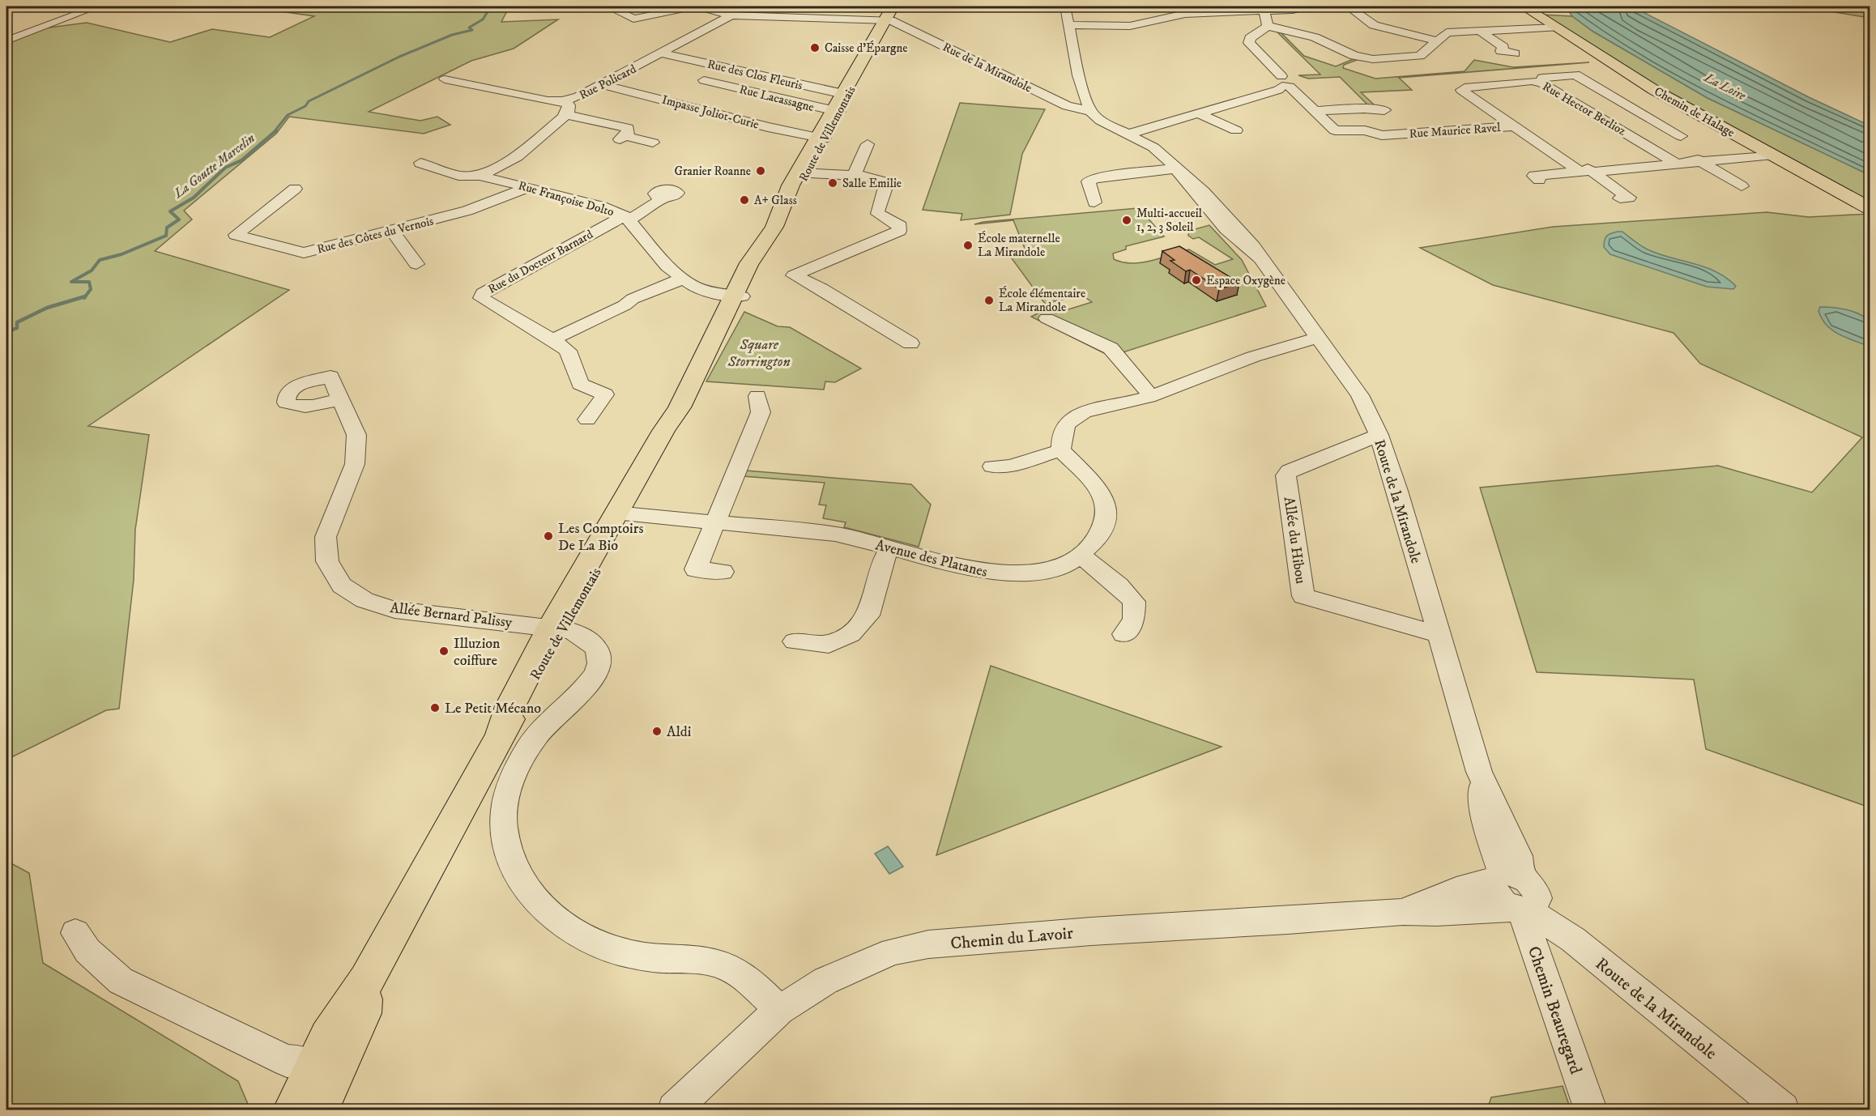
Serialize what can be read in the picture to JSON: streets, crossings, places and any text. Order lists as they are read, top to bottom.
{
  "streets": {
    "main road": ["Chemin de Halage", "Route de Villemontais"],
    "street": [
      "Rue de la Mirandole",
      "Rue des Clos Fleuris",
      "Rue Policard",
      "Rue Lacassagne",
      "Rue Hector Berlioz",
      "Impasse Joliot-Curie",
      "Rue Maurice Ravel",
      "Rue Françoise Dolto",
      "Rue des Côtes du Vernois",
      "Rue du Docteur Barnard",
      "Route de la Mirandole",
      "Allée du Hibou",
      "Avenue des Platanes",
      "Allée Bernard Palissy",
      "Chemin du Lavoir",
      "Chemin Beauregard"
    ]
  },
  "crossings": [
    ["Rue de la Mirandole", "Rue Policard"],
    ["Rue de la Mirandole", "Route de Villemontais"],
    ["Rue de la Mirandole", "Route de la Mirandole"],
    ["Rue des Clos Fleuris", "Rue Policard"],
    ["Rue des Clos Fleuris", "Rue Lacassagne"],
    ["Rue des Clos Fleuris", "Route de Villemontais"],
    ["Rue Policard", "Impasse Joliot-Curie"],
    ["Rue Lacassagne", "Route de Villemontais"],
    ["Rue Hector Berlioz", "Rue Maurice Ravel"],
    ["Impasse Joliot-Curie", "Route de Villemontais"],
    ["Route de Villemontais", "Rue Françoise Dolto"],
    ["Route de Villemontais", "Avenue des Platanes"],
    ["Route de Villemontais", "Allée Bernard Palissy"],
    ["Rue Françoise Dolto", "Rue des Côtes du Vernois"],
    ["Rue Françoise Dolto", "Rue du Docteur Barnard"],
    ["Route de la Mirandole", "Allée du Hibou"],
    ["Route de la Mirandole", "Chemin du Lavoir"],
    ["Route de la Mirandole", "Chemin Beauregard"],
    ["Allée Bernard Palissy", "Chemin du Lavoir"],
    ["Chemin du Lavoir", "Chemin Beauregard"]
  ],
  "water": ["La Loire", "La Goutte Marcelin"],
  "parks": ["Square Storrington"],
  "places": [
    "Caisse d'Épargne",
    "Granier Roanne",
    "Salle Emilie",
    "A+ Glass",
    "Multi-accueil 1, 2, 3 Soleil",
    "École maternelle La Mirandole",
    "Espace Oxygène",
    "École élémentaire La Mirandole",
    "Les Comptoirs De La Bio",
    "Illuzion coiffure",
    "Le Petit Mécano",
    "Aldi"
  ]
}
